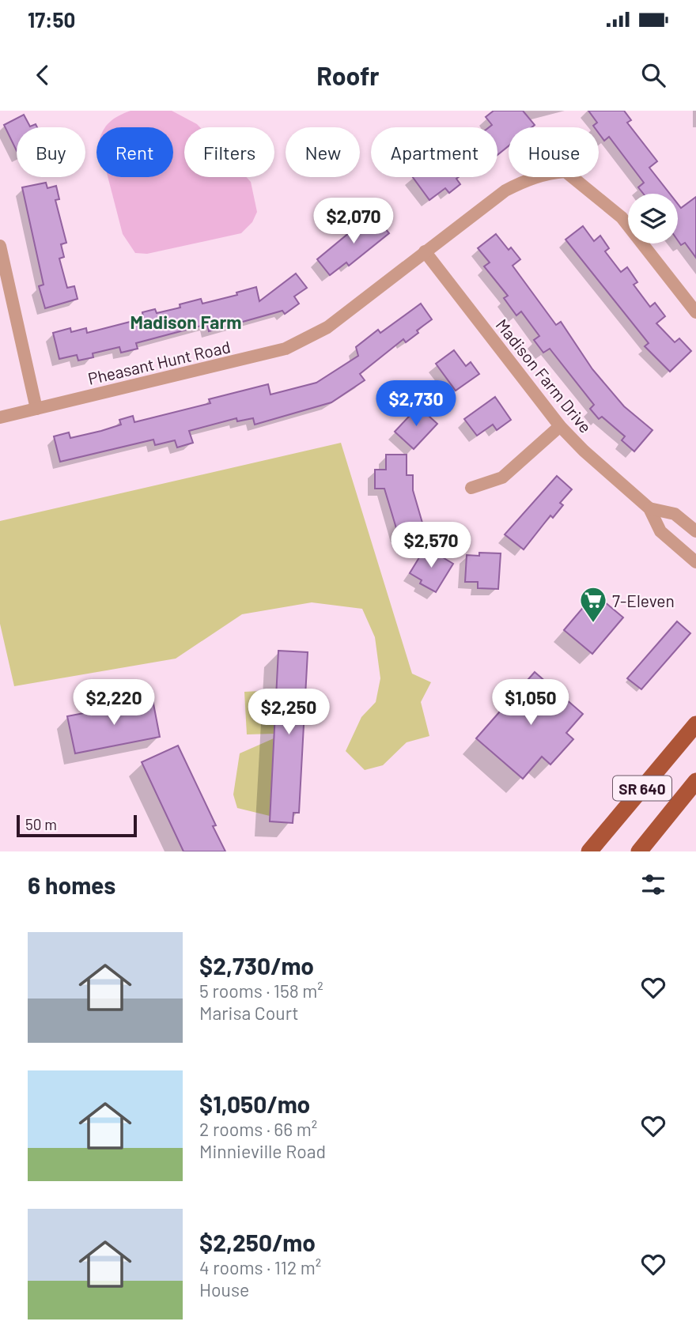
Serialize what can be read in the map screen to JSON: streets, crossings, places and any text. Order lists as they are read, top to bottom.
{
  "streets": {
    "main road": ["SR 640"],
    "street": ["Pheasant Hunt Road", "Madison Farm Drive"]
  },
  "crossings": [
    ["Pheasant Hunt Road", "Madison Farm Drive"]
  ],
  "districts": ["Madison Farm"],
  "places": {
    "supermarket": ["7-Eleven"]
  },
  "scale_bar": "50 m",
  "page": {
    "status": "17:50",
    "header": "Roofr",
    "chip": [
      "Buy",
      "Rent",
      "Filters",
      "New",
      "Apartment",
      "House"
    ],
    "price": [
      "$2,070",
      "$2,730",
      "$2,570",
      "$2,220",
      "$1,050",
      "$2,250"
    ],
    "scale": "50 m",
    "heading": "6 homes",
    "list": [
      {
        "name": "$2,730/mo",
        "note": "5 rooms · 158 m² · Marisa Court"
      },
      {
        "name": "$1,050/mo",
        "note": "2 rooms · 66 m² · Minnieville Road"
      },
      {
        "name": "$2,250/mo",
        "note": "4 rooms · 112 m² · House"
      }
    ]
  }
}
